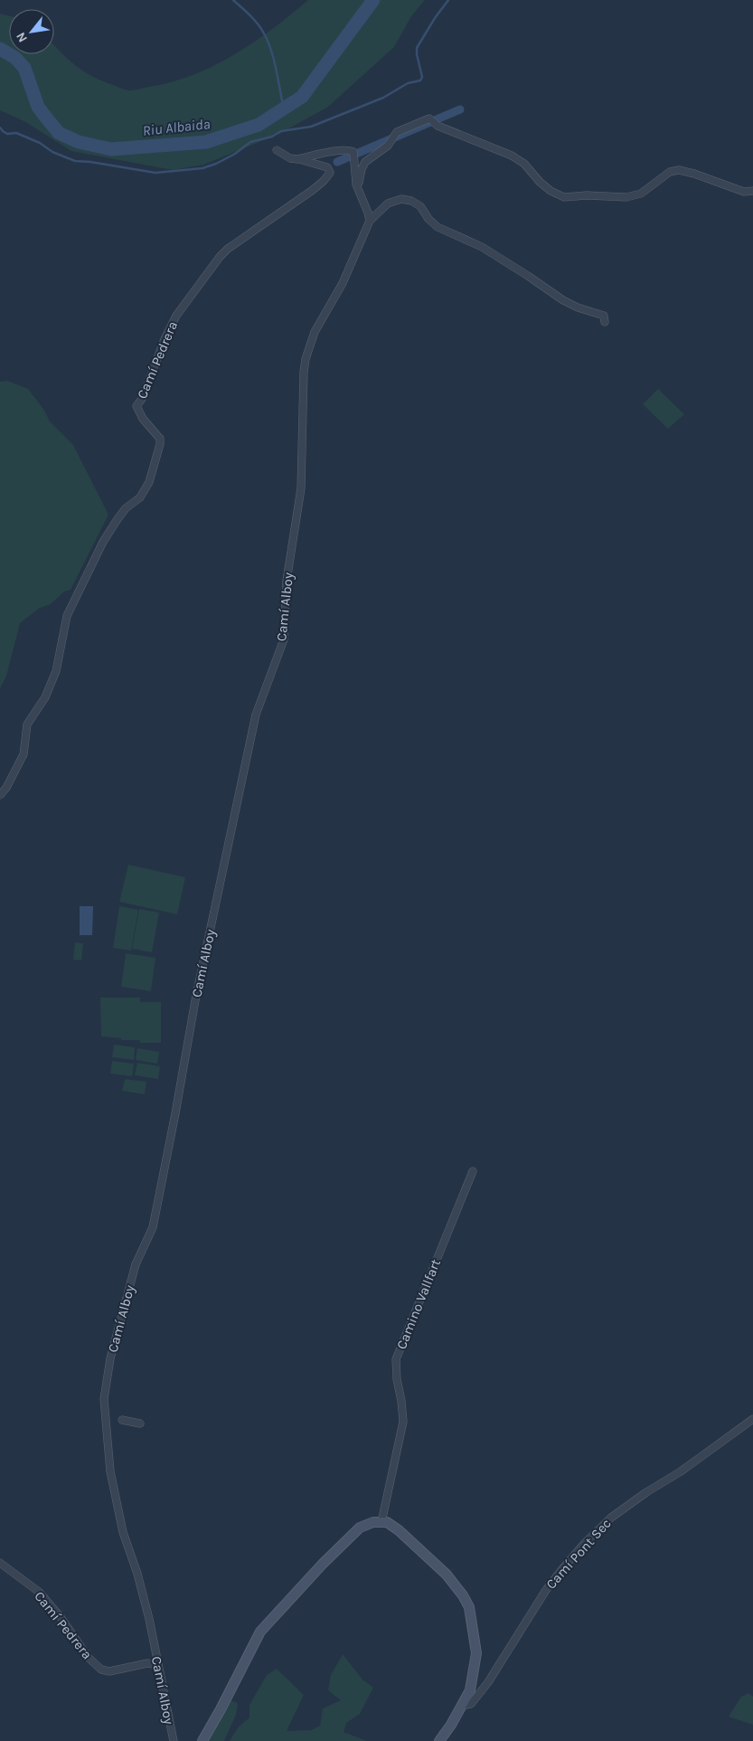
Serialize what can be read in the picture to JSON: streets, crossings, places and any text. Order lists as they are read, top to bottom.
{
  "streets": {
    "street": [
      "Camí Pedrera",
      "Camí Alboy",
      "Camino Vallfart",
      "Camí Pont Sec"
    ]
  },
  "crossings": [
    ["Camí Pedrera", "Camí Alboy"]
  ],
  "water": ["Riu Albaida"],
  "north": "bottom left"
}
